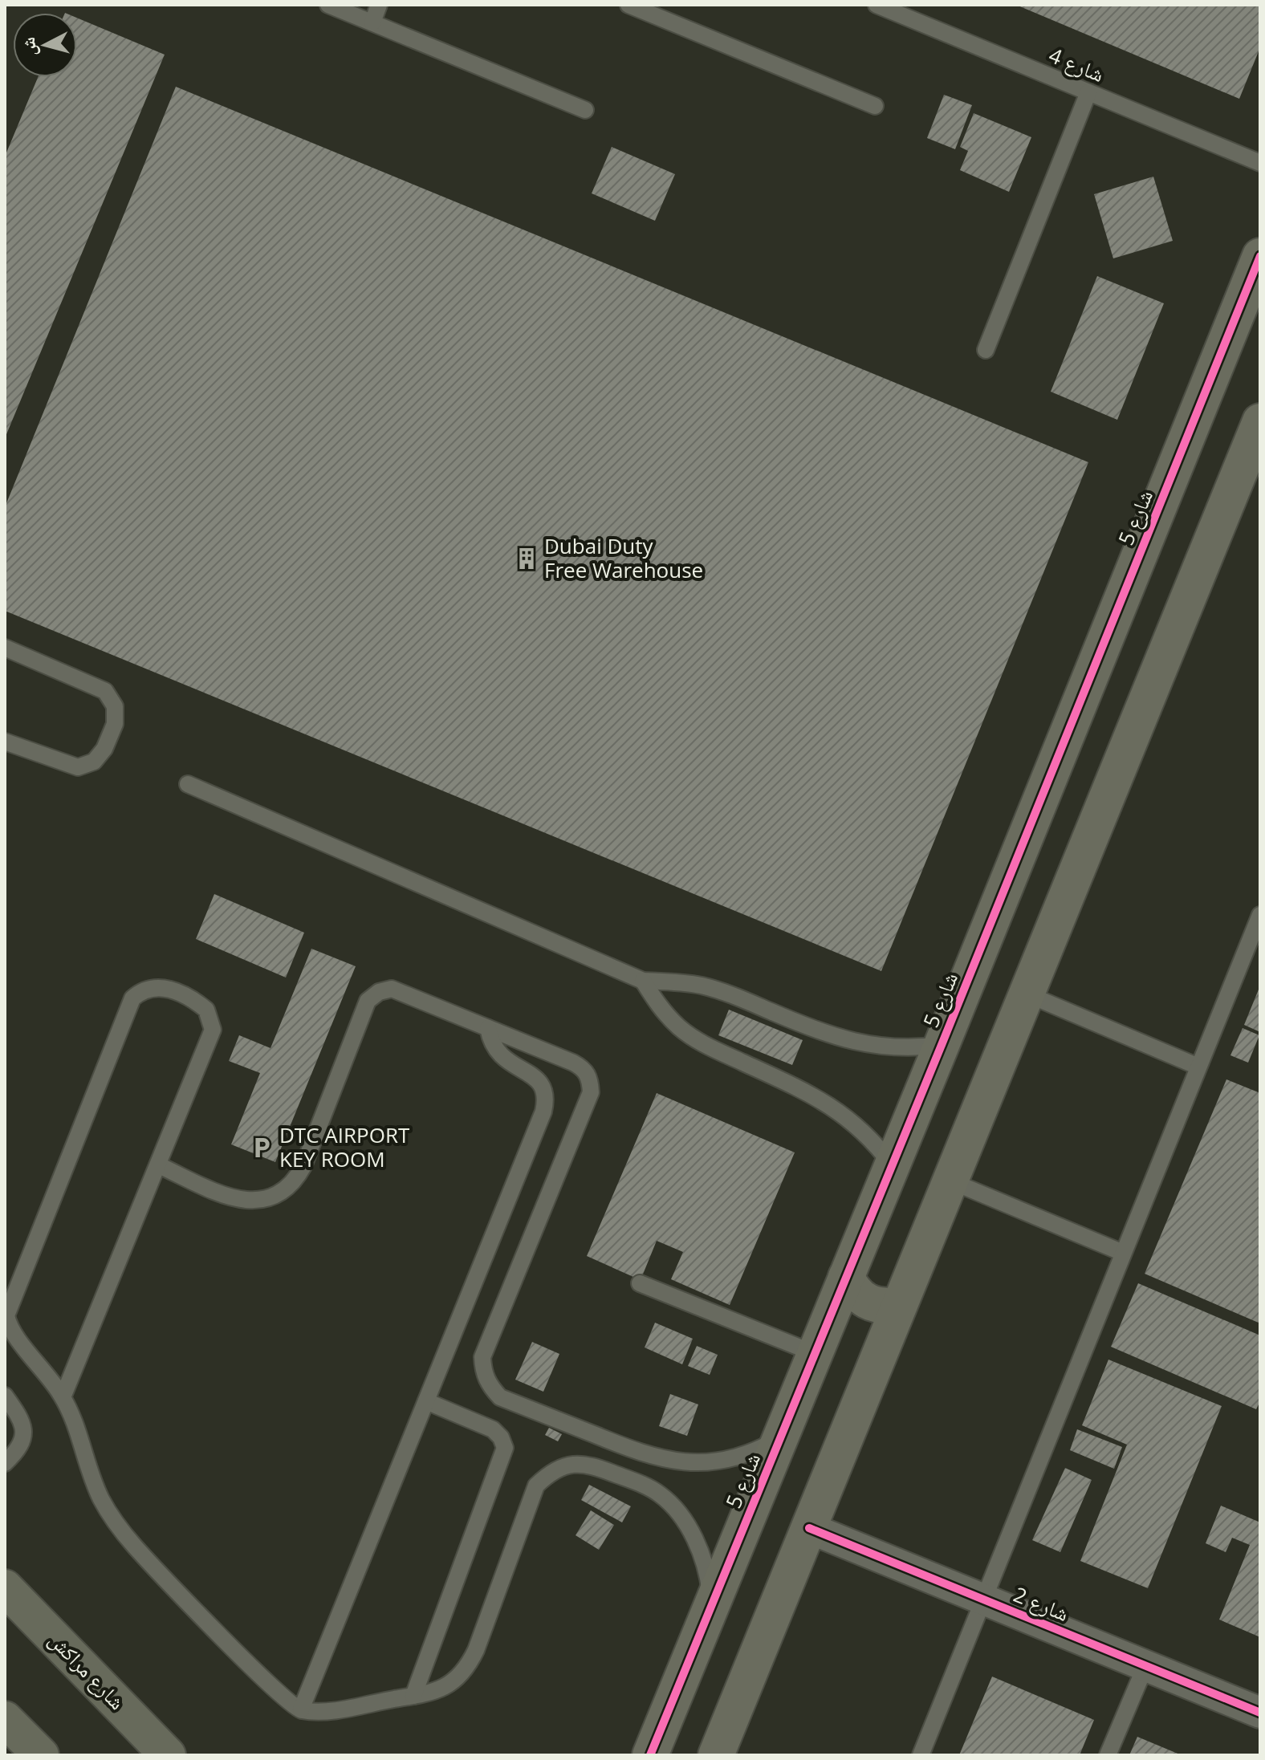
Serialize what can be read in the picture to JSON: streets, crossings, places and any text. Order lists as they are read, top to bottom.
{
  "streets": {
    "main road": ["شارع مراكش"],
    "street": ["شارع 5", "شارع 2"],
    "lane": ["شارع 4"]
  },
  "places": {
    "building": ["Dubai Duty Free Warehouse"],
    "parking": ["DTC AIRPORT KEY ROOM"]
  },
  "north": "left"
}
